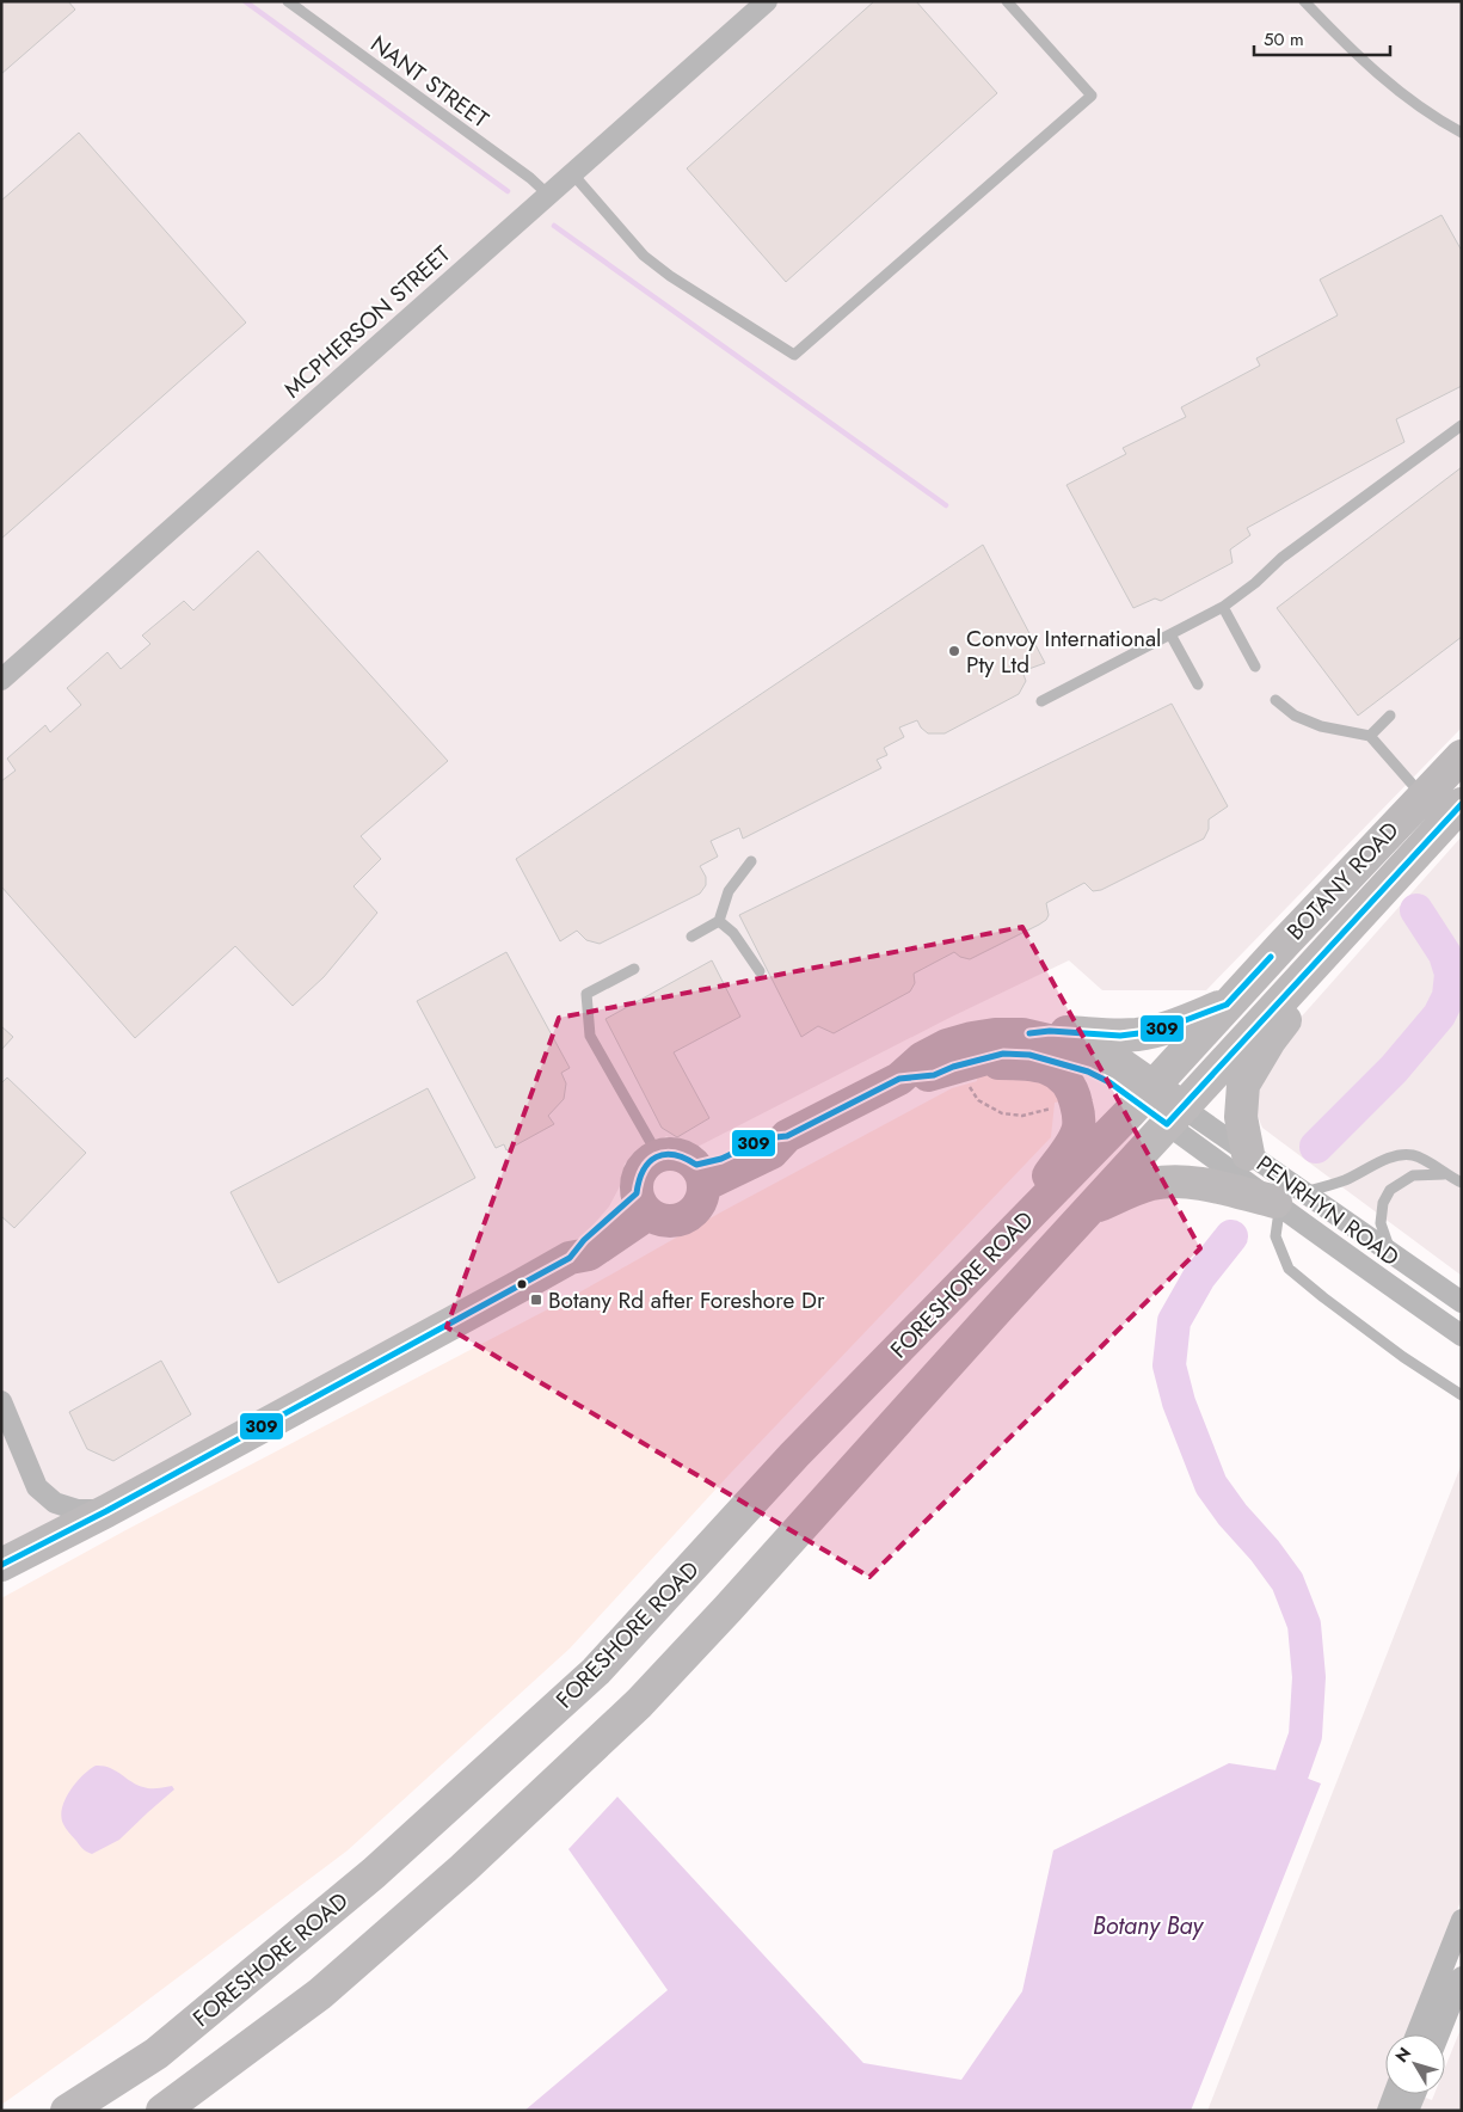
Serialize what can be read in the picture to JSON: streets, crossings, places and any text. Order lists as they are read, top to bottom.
{
  "streets": {
    "main road": ["BOTANY ROAD", "FORESHORE ROAD"],
    "street": ["MCPHERSON STREET", "PENRHYN ROAD"],
    "lane": ["NANT STREET"]
  },
  "crossings": [
    ["NANT STREET", "MCPHERSON STREET"],
    ["BOTANY ROAD", "PENRHYN ROAD"],
    ["BOTANY ROAD", "FORESHORE ROAD"],
    ["PENRHYN ROAD", "FORESHORE ROAD"]
  ],
  "water": ["Botany Bay"],
  "places": {
    "other": ["Convoy International Pty Ltd"],
    "transit": ["Botany Rd after Foreshore Dr"]
  },
  "lines": ["transit line 309"],
  "scale_bar": "50 m",
  "north": "top left"
}
